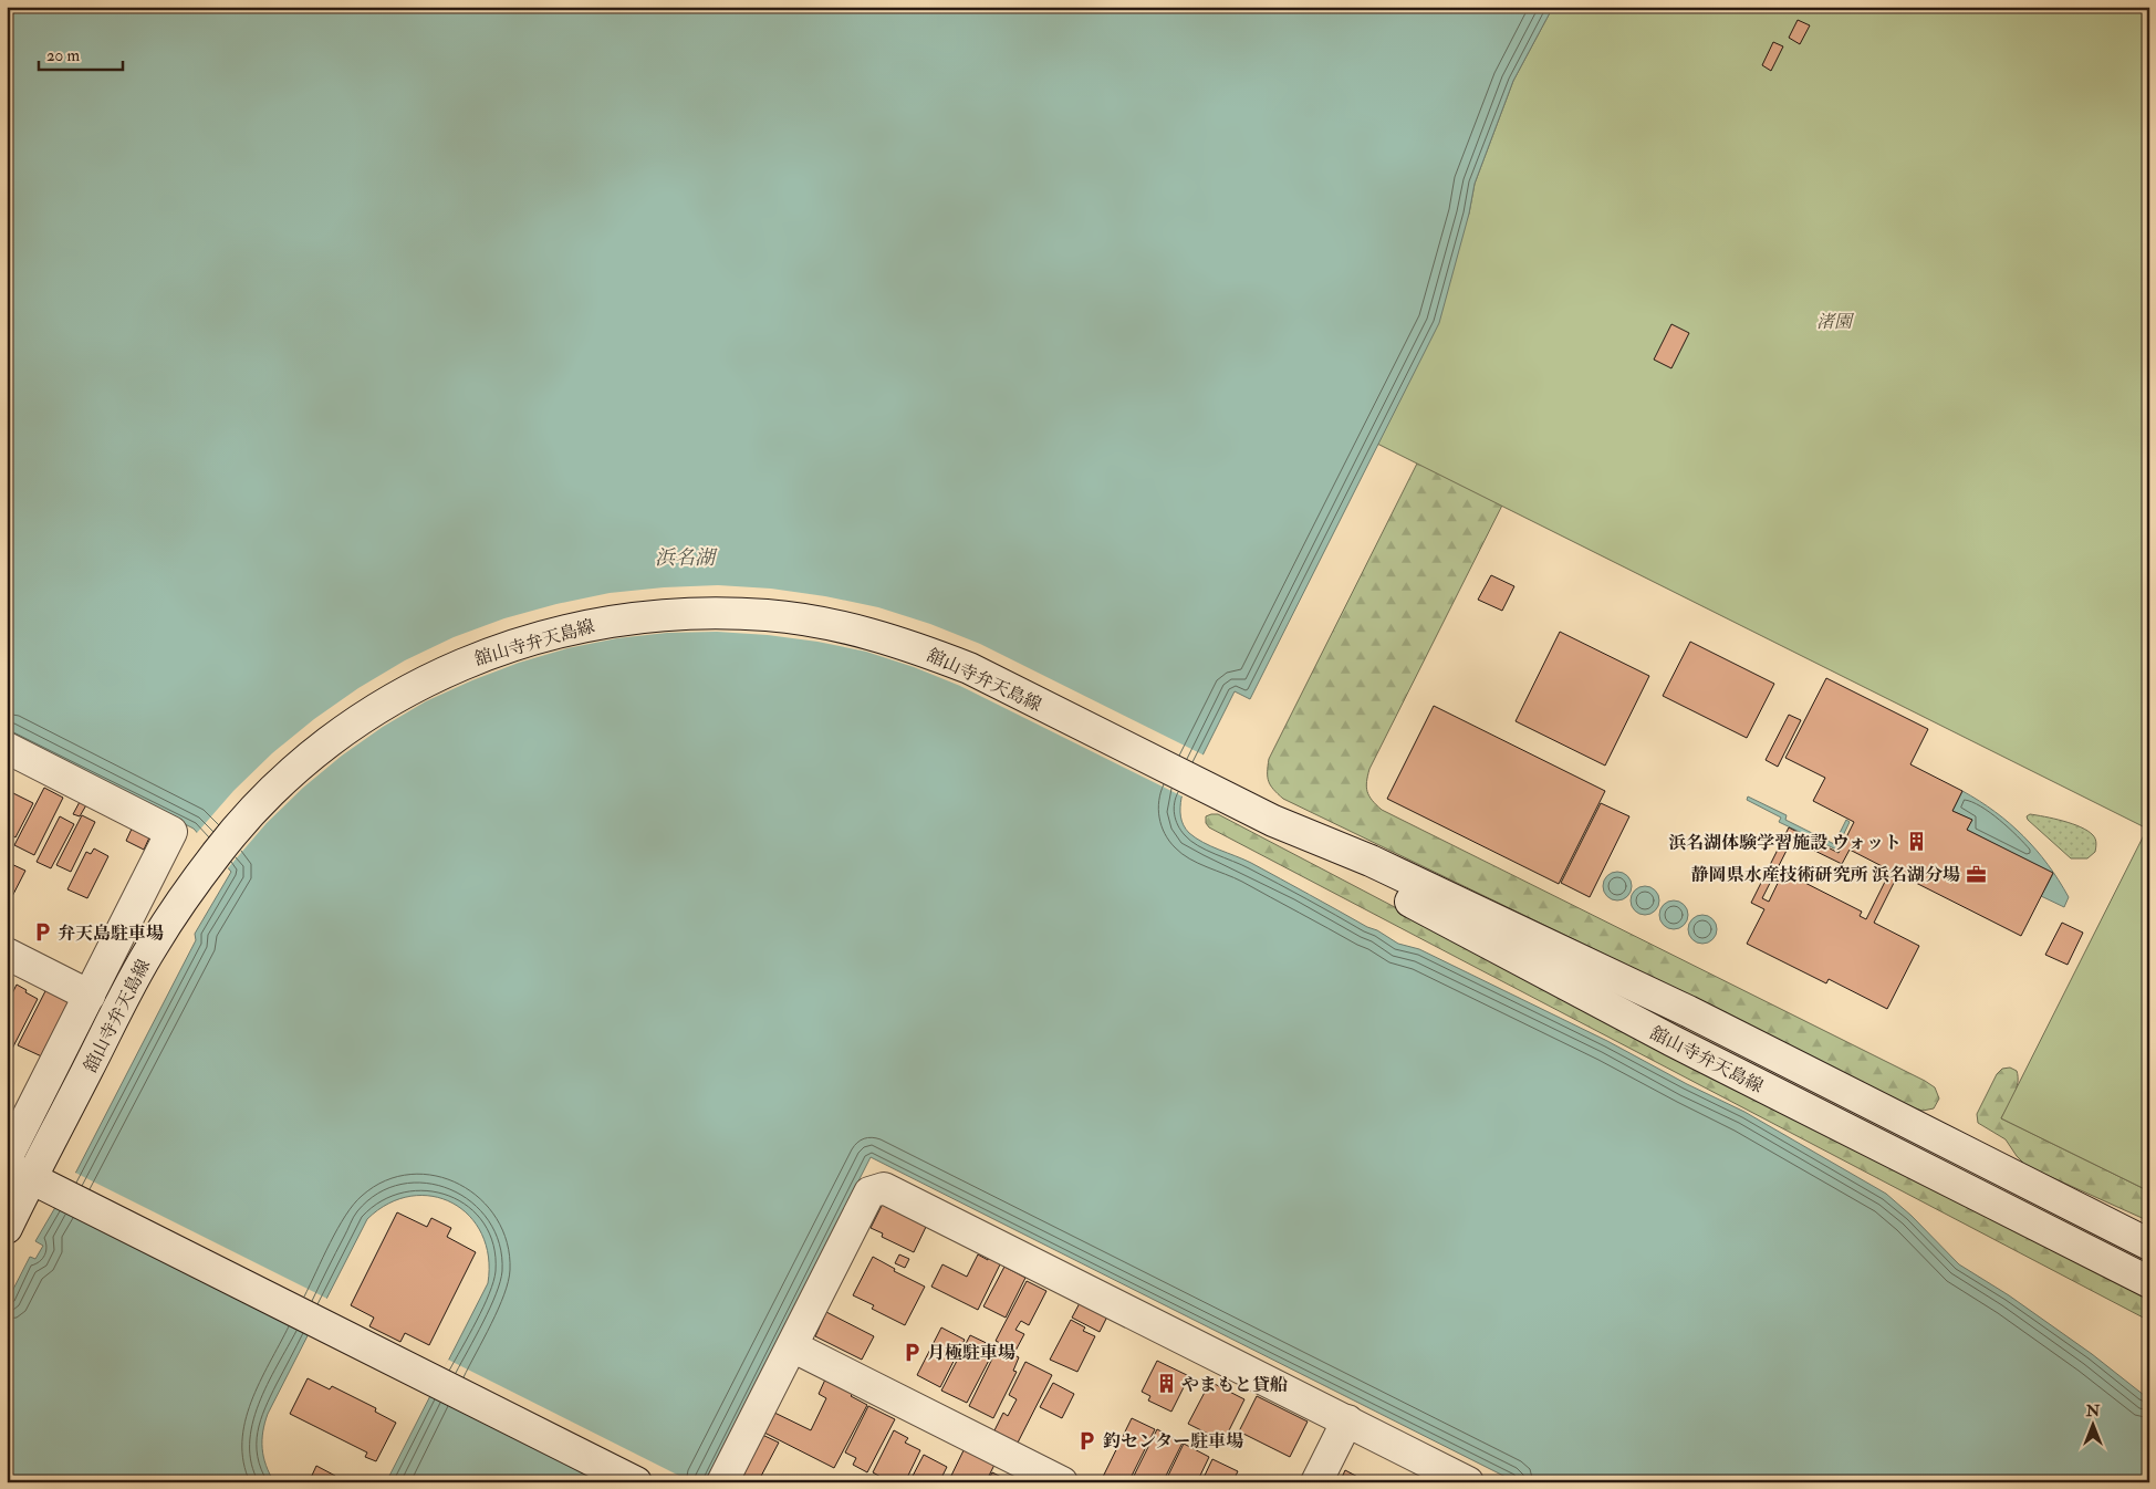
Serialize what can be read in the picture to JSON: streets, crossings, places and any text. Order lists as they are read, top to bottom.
{
  "streets": {
    "main road": ["舘山寺弁天島線"]
  },
  "water": ["浜名湖"],
  "parks": ["渚園"],
  "places": {
    "building": ["浜名湖体験学習施設 ウォット", "やまもと貸船"],
    "office": ["静岡県水産技術研究所 浜名湖分場"],
    "parking": ["弁天島駐車場", "月極駐車場", "釣センター駐車場"]
  },
  "scale_bar": "20 m",
  "north": "top"
}
